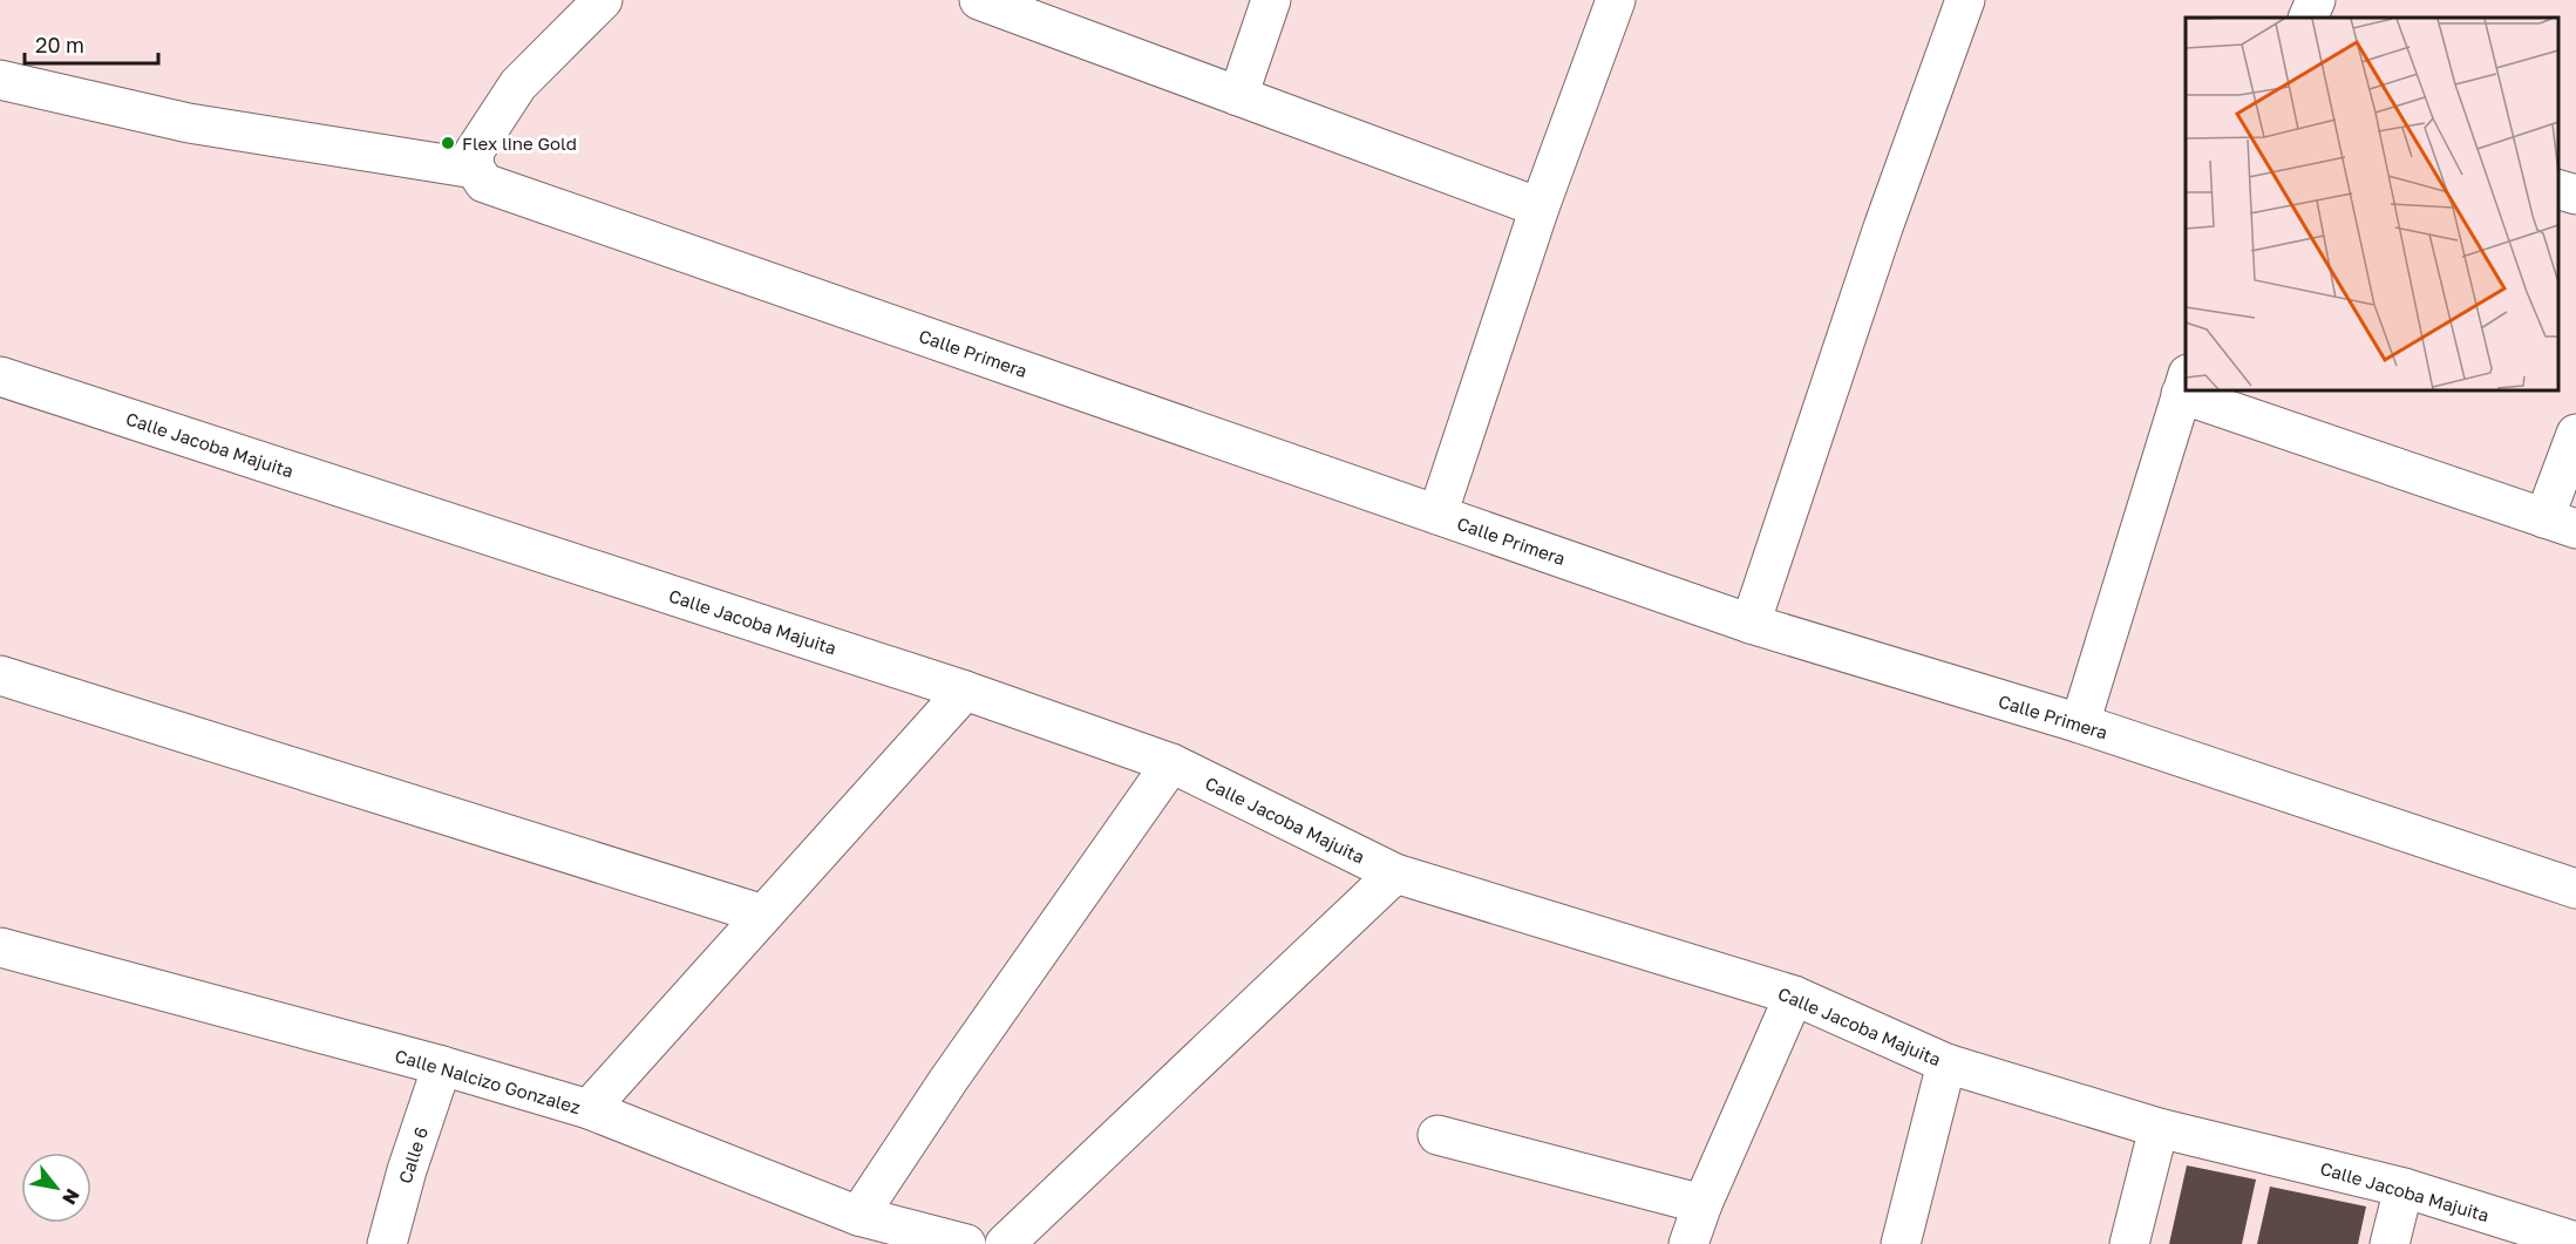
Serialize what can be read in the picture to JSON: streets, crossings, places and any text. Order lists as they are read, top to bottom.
{
  "streets": {
    "street": [
      "Calle Primera",
      "Calle Jacoba Majuita",
      "Calle Nalcizo Gonzalez",
      "Calle 6"
    ]
  },
  "crossings": [
    ["Calle Nalcizo Gonzalez", "Calle 6"]
  ],
  "places": ["Flex line Gold"],
  "scale_bar": "20 m",
  "north": "bottom right"
}
